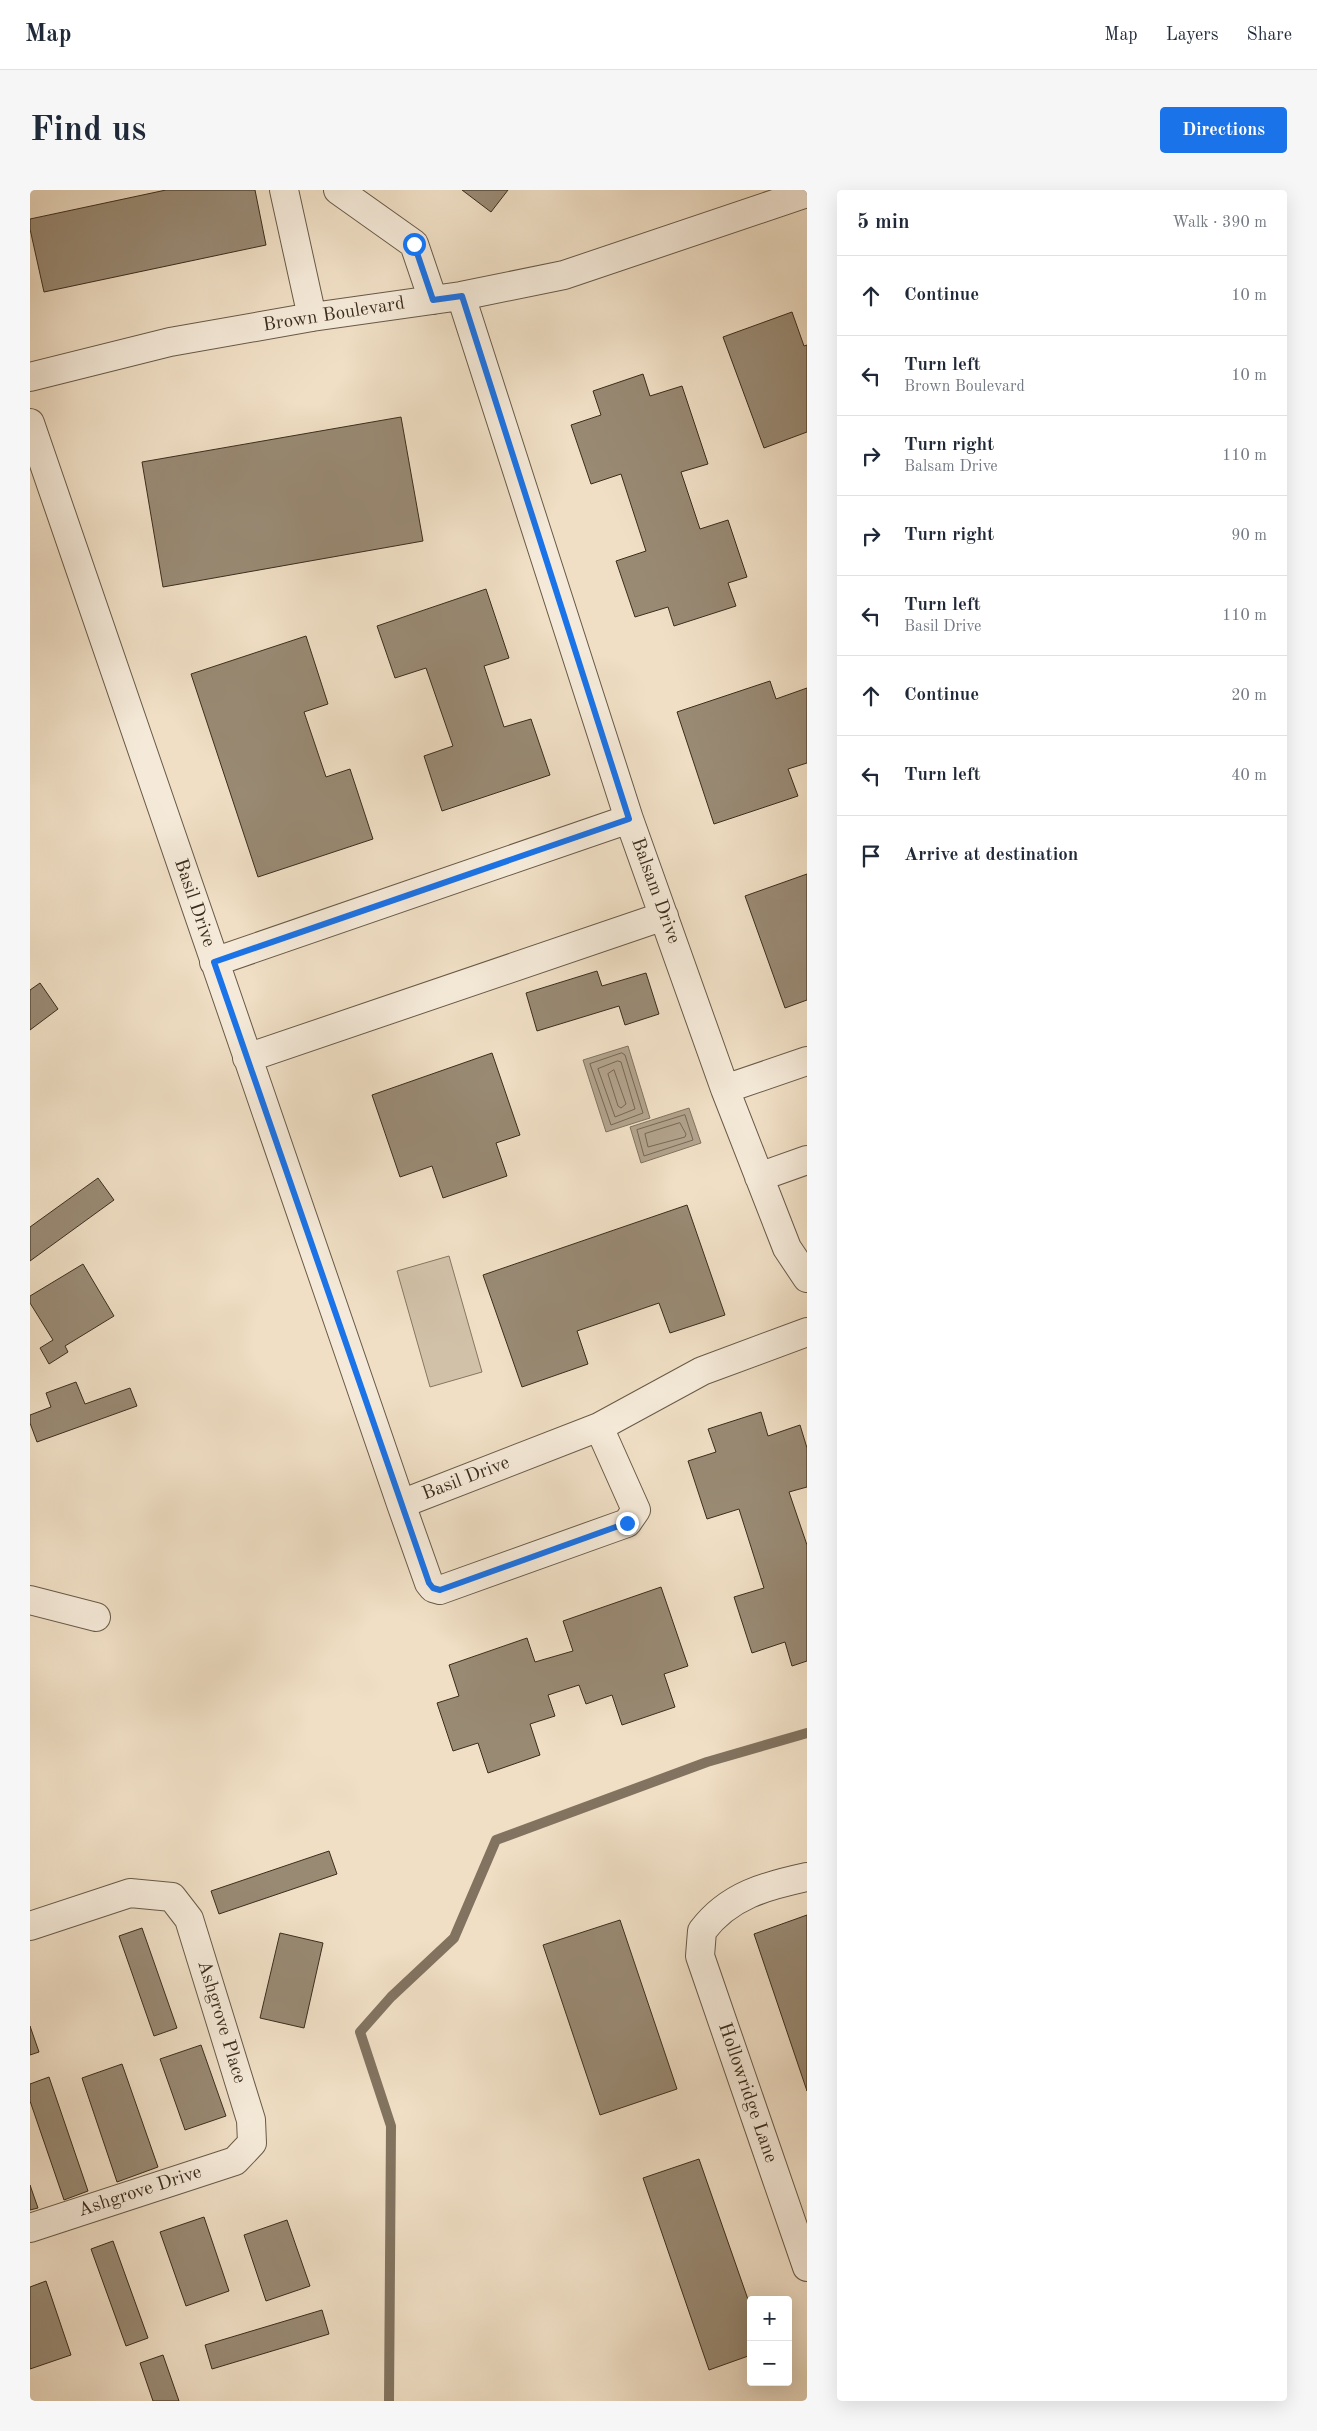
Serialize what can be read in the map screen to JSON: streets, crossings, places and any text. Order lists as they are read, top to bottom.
{
  "streets": {
    "street": [
      "Brown Boulevard",
      "Balsam Drive",
      "Basil Drive",
      "Ashgrove Place",
      "Hollowridge Lane",
      "Ashgrove Drive"
    ]
  },
  "crossings": [
    ["Brown Boulevard", "Balsam Drive"],
    ["Ashgrove Place", "Ashgrove Drive"]
  ],
  "page": {
    "header": "Map",
    "nav": ["Map", "Layers", "Share"],
    "buttons": "Directions",
    "title": "Find us",
    "heading": ["5 min", "Walk · 390 m"],
    "list": [
      ["Continue", "10 m"],
      ["Turn left", "Brown Boulevard", "10 m"],
      ["Turn right", "Balsam Drive", "110 m"],
      ["Turn right", "90 m"],
      ["Turn left", "Basil Drive", "110 m"],
      ["Continue", "20 m"],
      ["Turn left", "40 m"],
      "Arrive at destination"
    ],
    "map_buttons": ["+", "−"]
  }
}
